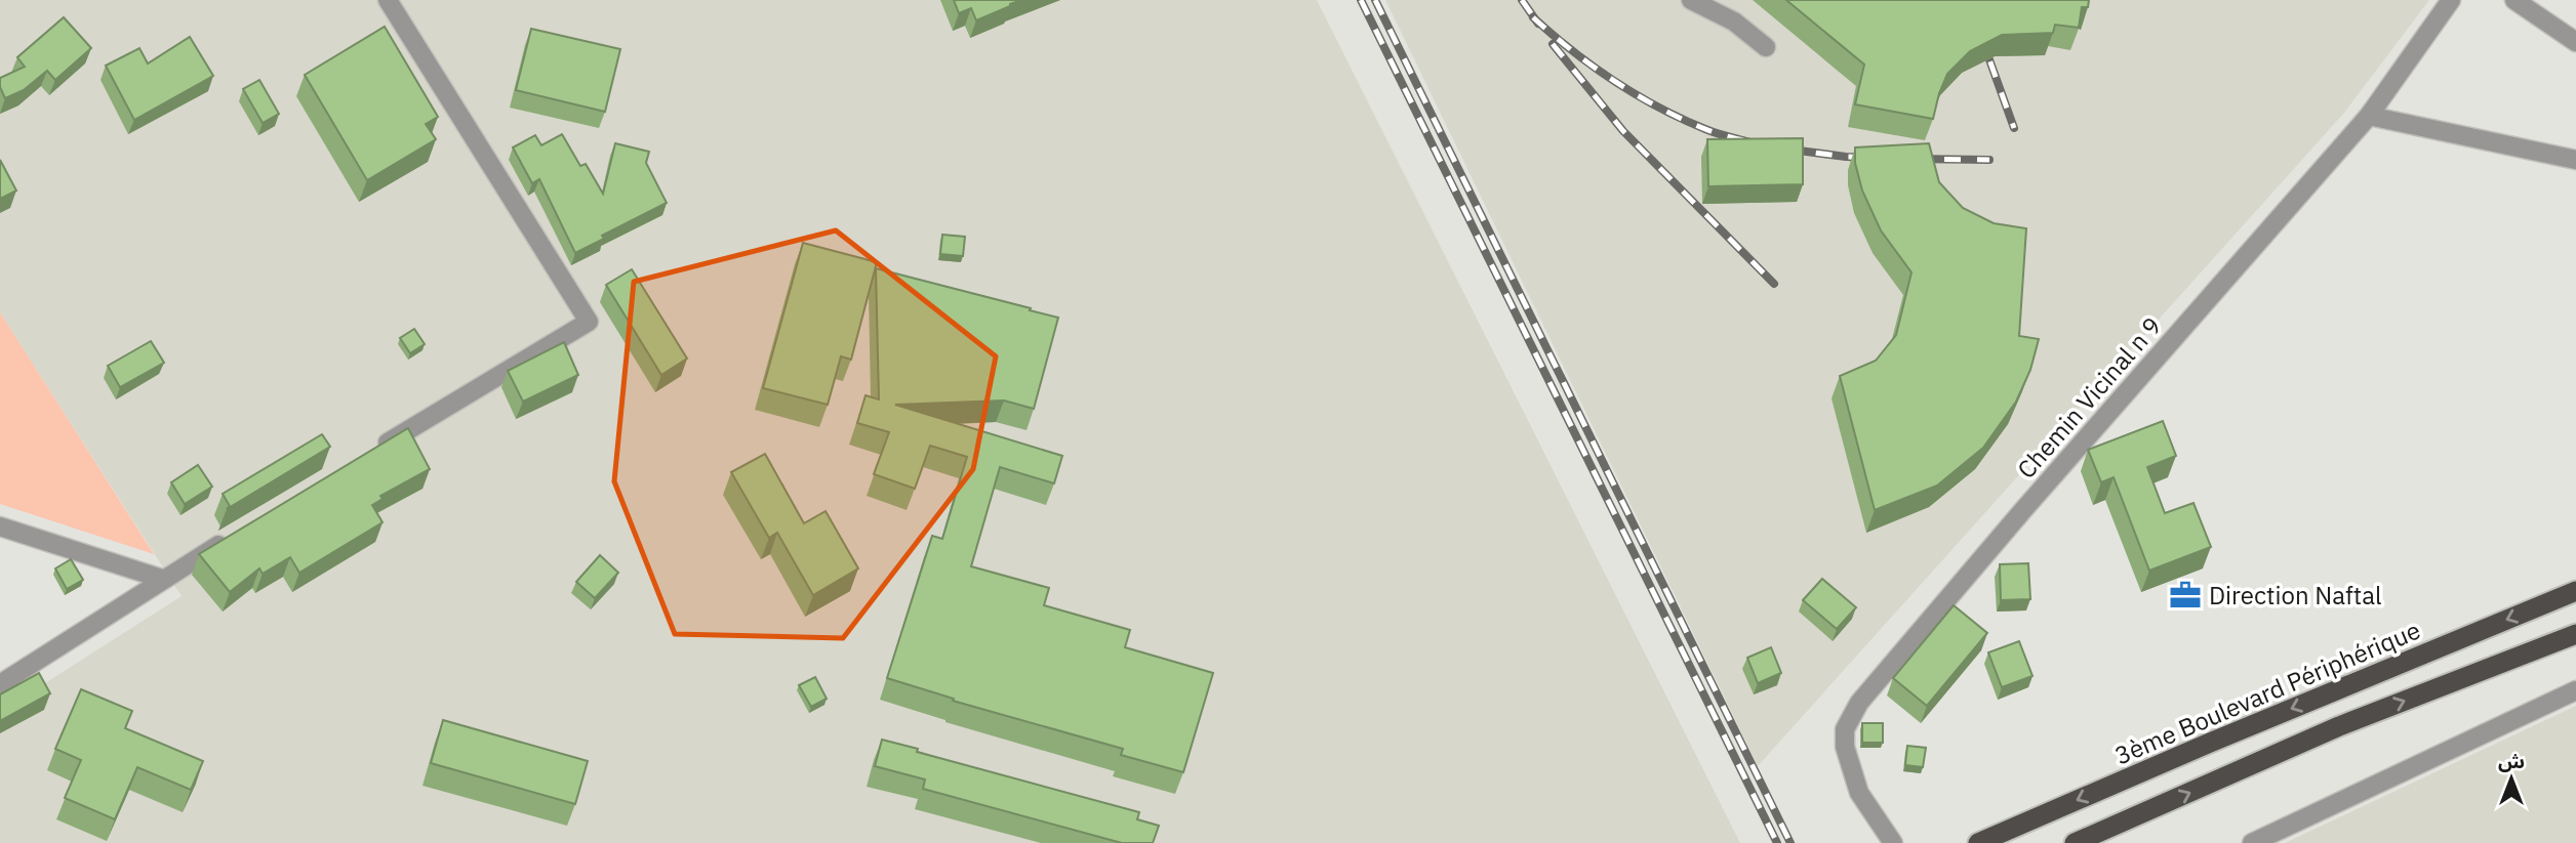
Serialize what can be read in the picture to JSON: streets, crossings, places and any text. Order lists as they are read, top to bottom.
{
  "streets": {
    "highway": ["3ème Boulevard Périphérique"],
    "street": ["Chemin Vicinal n 9"]
  },
  "places": {
    "office": ["Direction Naftal"]
  },
  "north": "top"
}
